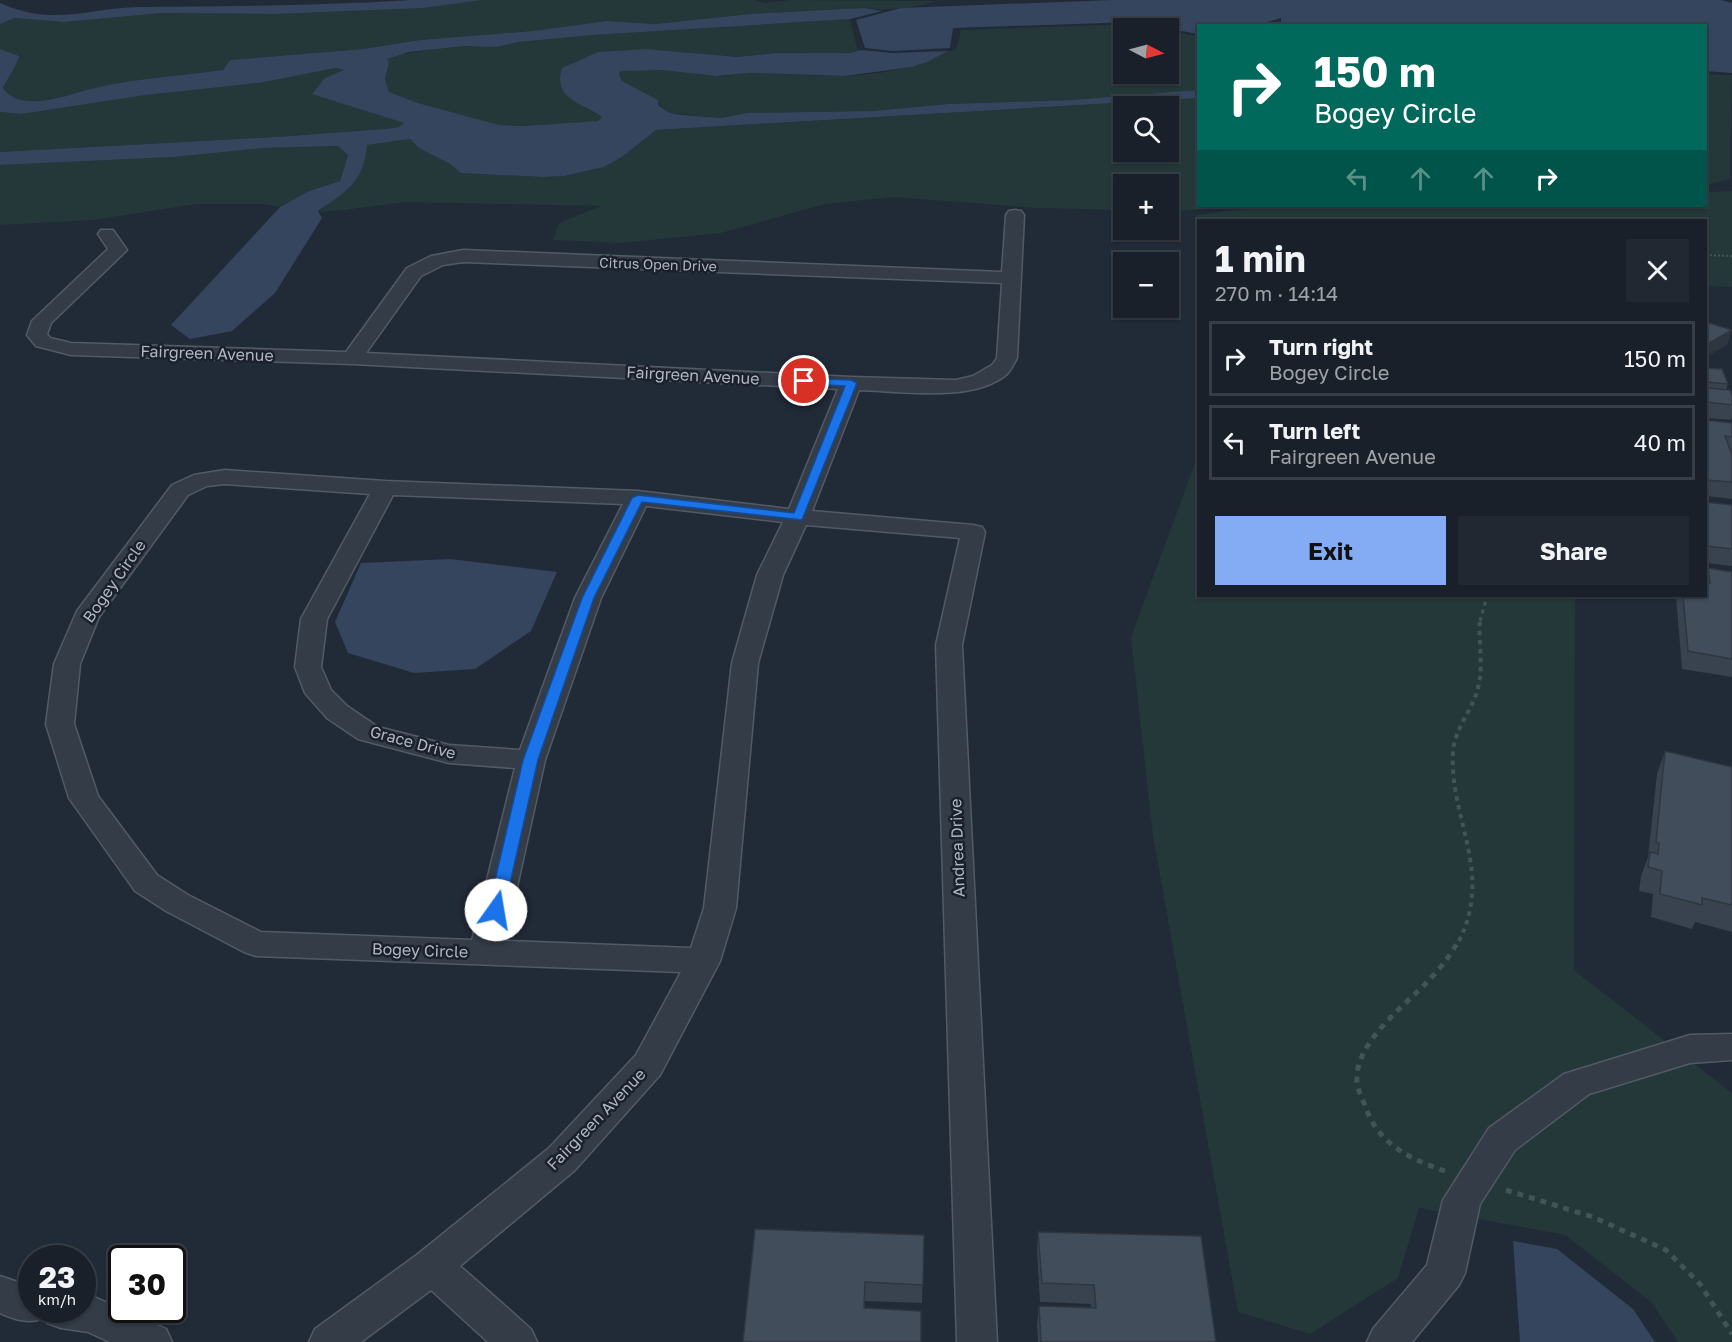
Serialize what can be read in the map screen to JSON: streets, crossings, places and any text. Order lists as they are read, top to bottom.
{
  "streets": {
    "street": [
      "Citrus Open Drive",
      "Fairgreen Avenue",
      "Bogey Circle",
      "Grace Drive",
      "Andrea Drive"
    ]
  },
  "crossings": [
    ["Citrus Open Drive", "Fairgreen Avenue"],
    ["Fairgreen Avenue", "Bogey Circle"],
    ["Fairgreen Avenue", "Andrea Drive"],
    ["Bogey Circle", "Grace Drive"],
    ["Bogey Circle", "Andrea Drive"]
  ],
  "north": "right",
  "page": {
    "map_buttons": ["+", "−"],
    "turn": ["150 m", "Bogey Circle"],
    "heading": ["1 min", "270 m · 14:14"],
    "list": [
      {
        "name": "Turn right",
        "note": "Bogey Circle",
        "value": "150 m"
      },
      {
        "name": "Turn left",
        "note": "Fairgreen Avenue",
        "value": "40 m"
      }
    ],
    "buttons": ["Exit", "Share"],
    "speed": "23 km/h",
    "limit": "30"
  }
}
